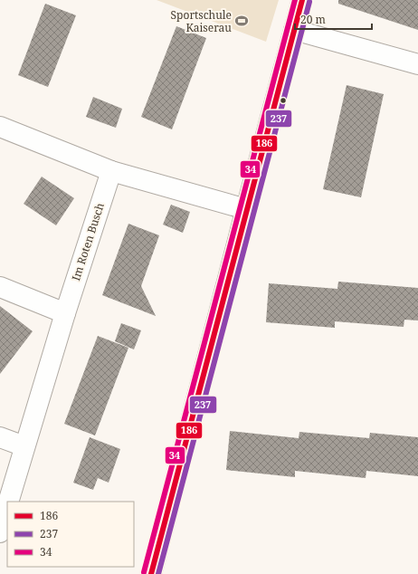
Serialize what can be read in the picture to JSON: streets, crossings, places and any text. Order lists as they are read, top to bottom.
{
  "streets": {
    "street": ["Im Roten Busch"]
  },
  "places": {
    "sports": ["Sportschule Kaiserau"]
  },
  "lines": ["transit line 186", "transit line 34", "transit line 237"],
  "legend": ["186", "237", "34"],
  "scale_bar": "20 m"
}
